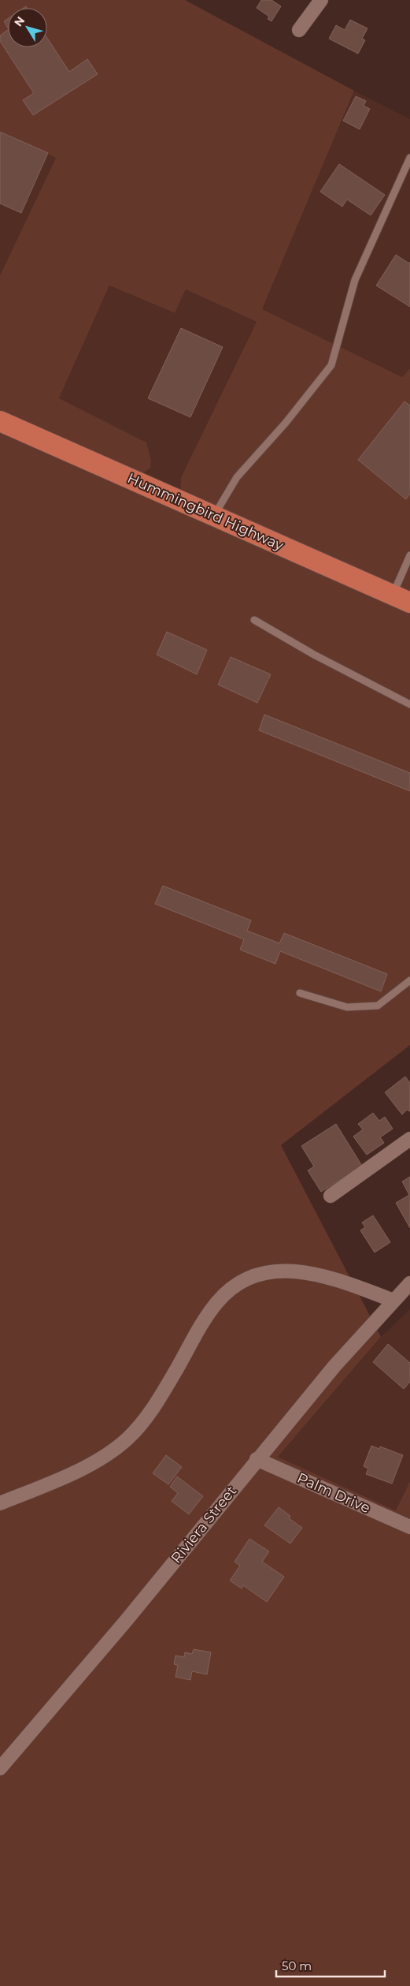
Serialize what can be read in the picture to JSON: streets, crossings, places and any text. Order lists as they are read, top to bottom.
{
  "streets": {
    "main road": ["Hummingbird Highway"],
    "street": ["Palm Drive", "Riviera Street"]
  },
  "crossings": [
    ["Palm Drive", "Riviera Street"]
  ],
  "scale_bar": "50 m",
  "north": "top left"
}
